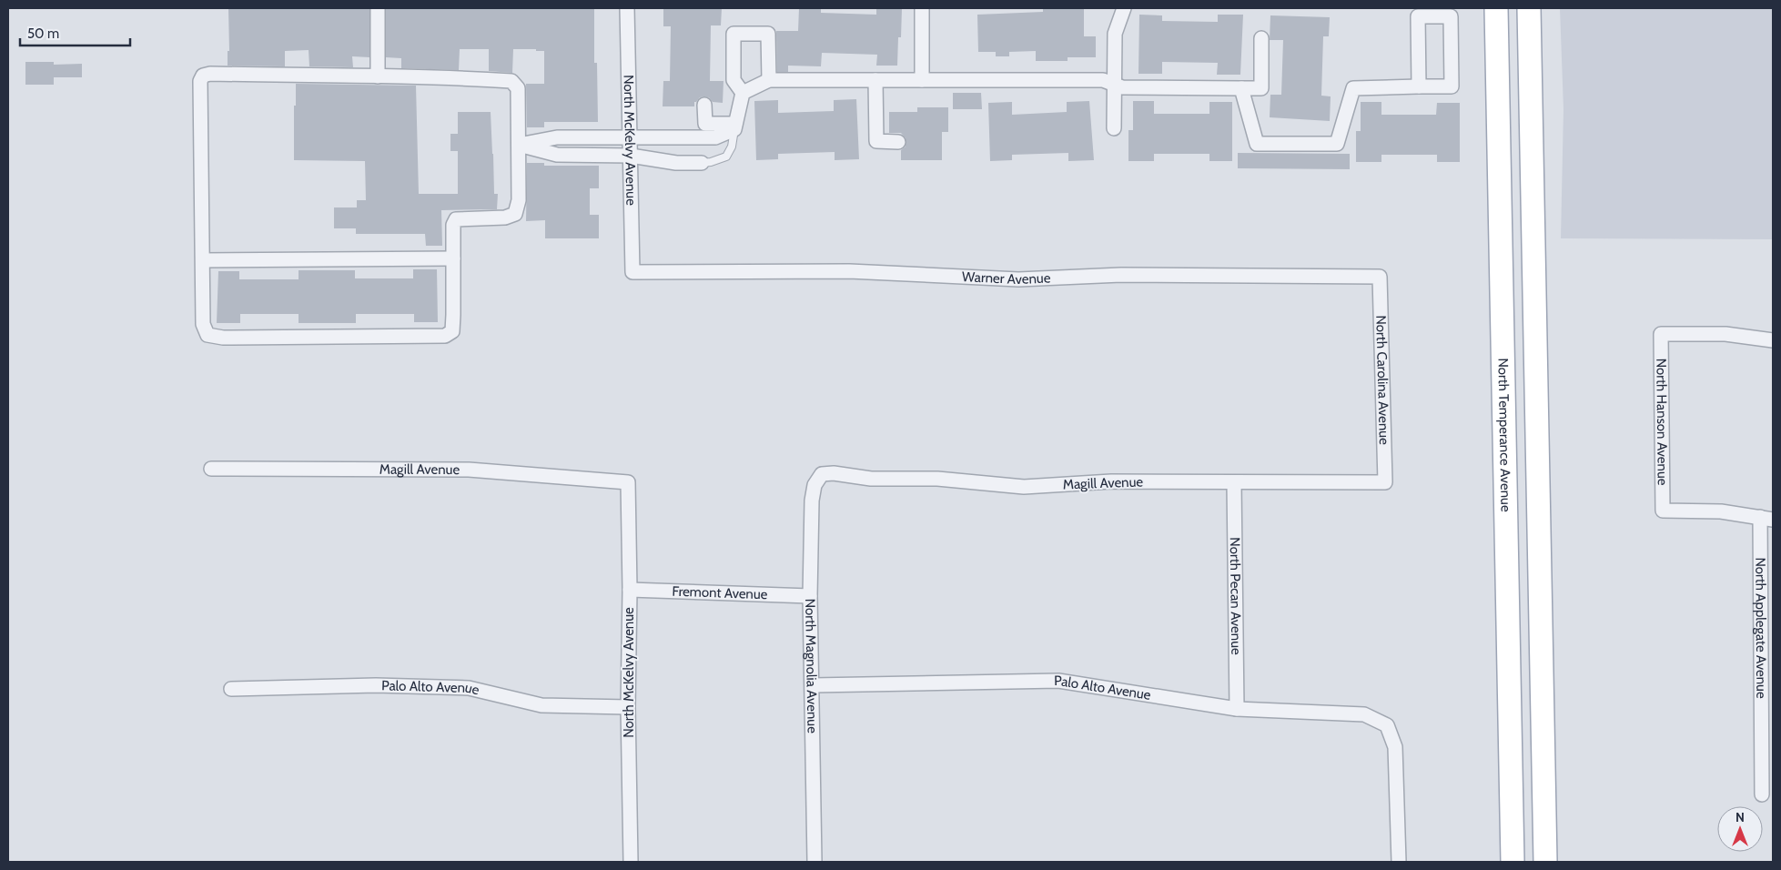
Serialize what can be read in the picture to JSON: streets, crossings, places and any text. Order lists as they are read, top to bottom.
{
  "streets": {
    "main road": ["North Temperance Avenue"],
    "street": [
      "North McKelvy Avenue",
      "Warner Avenue",
      "North Carolina Avenue",
      "North Hanson Avenue",
      "Magill Avenue",
      "Fremont Avenue",
      "North Pecan Avenue",
      "North Applegate Avenue",
      "North Magnolia Avenue",
      "Palo Alto Avenue"
    ]
  },
  "crossings": [
    ["North McKelvy Avenue", "Warner Avenue"],
    ["North McKelvy Avenue", "Magill Avenue"],
    ["North McKelvy Avenue", "Fremont Avenue"],
    ["North McKelvy Avenue", "Palo Alto Avenue"],
    ["Warner Avenue", "North Carolina Avenue"],
    ["North Carolina Avenue", "Magill Avenue"],
    ["North Hanson Avenue", "North Applegate Avenue"],
    ["Magill Avenue", "North Pecan Avenue"],
    ["Magill Avenue", "North Magnolia Avenue"],
    ["Fremont Avenue", "North Magnolia Avenue"],
    ["North Pecan Avenue", "Palo Alto Avenue"],
    ["North Magnolia Avenue", "Palo Alto Avenue"]
  ],
  "scale_bar": "50 m",
  "north": "top"
}
